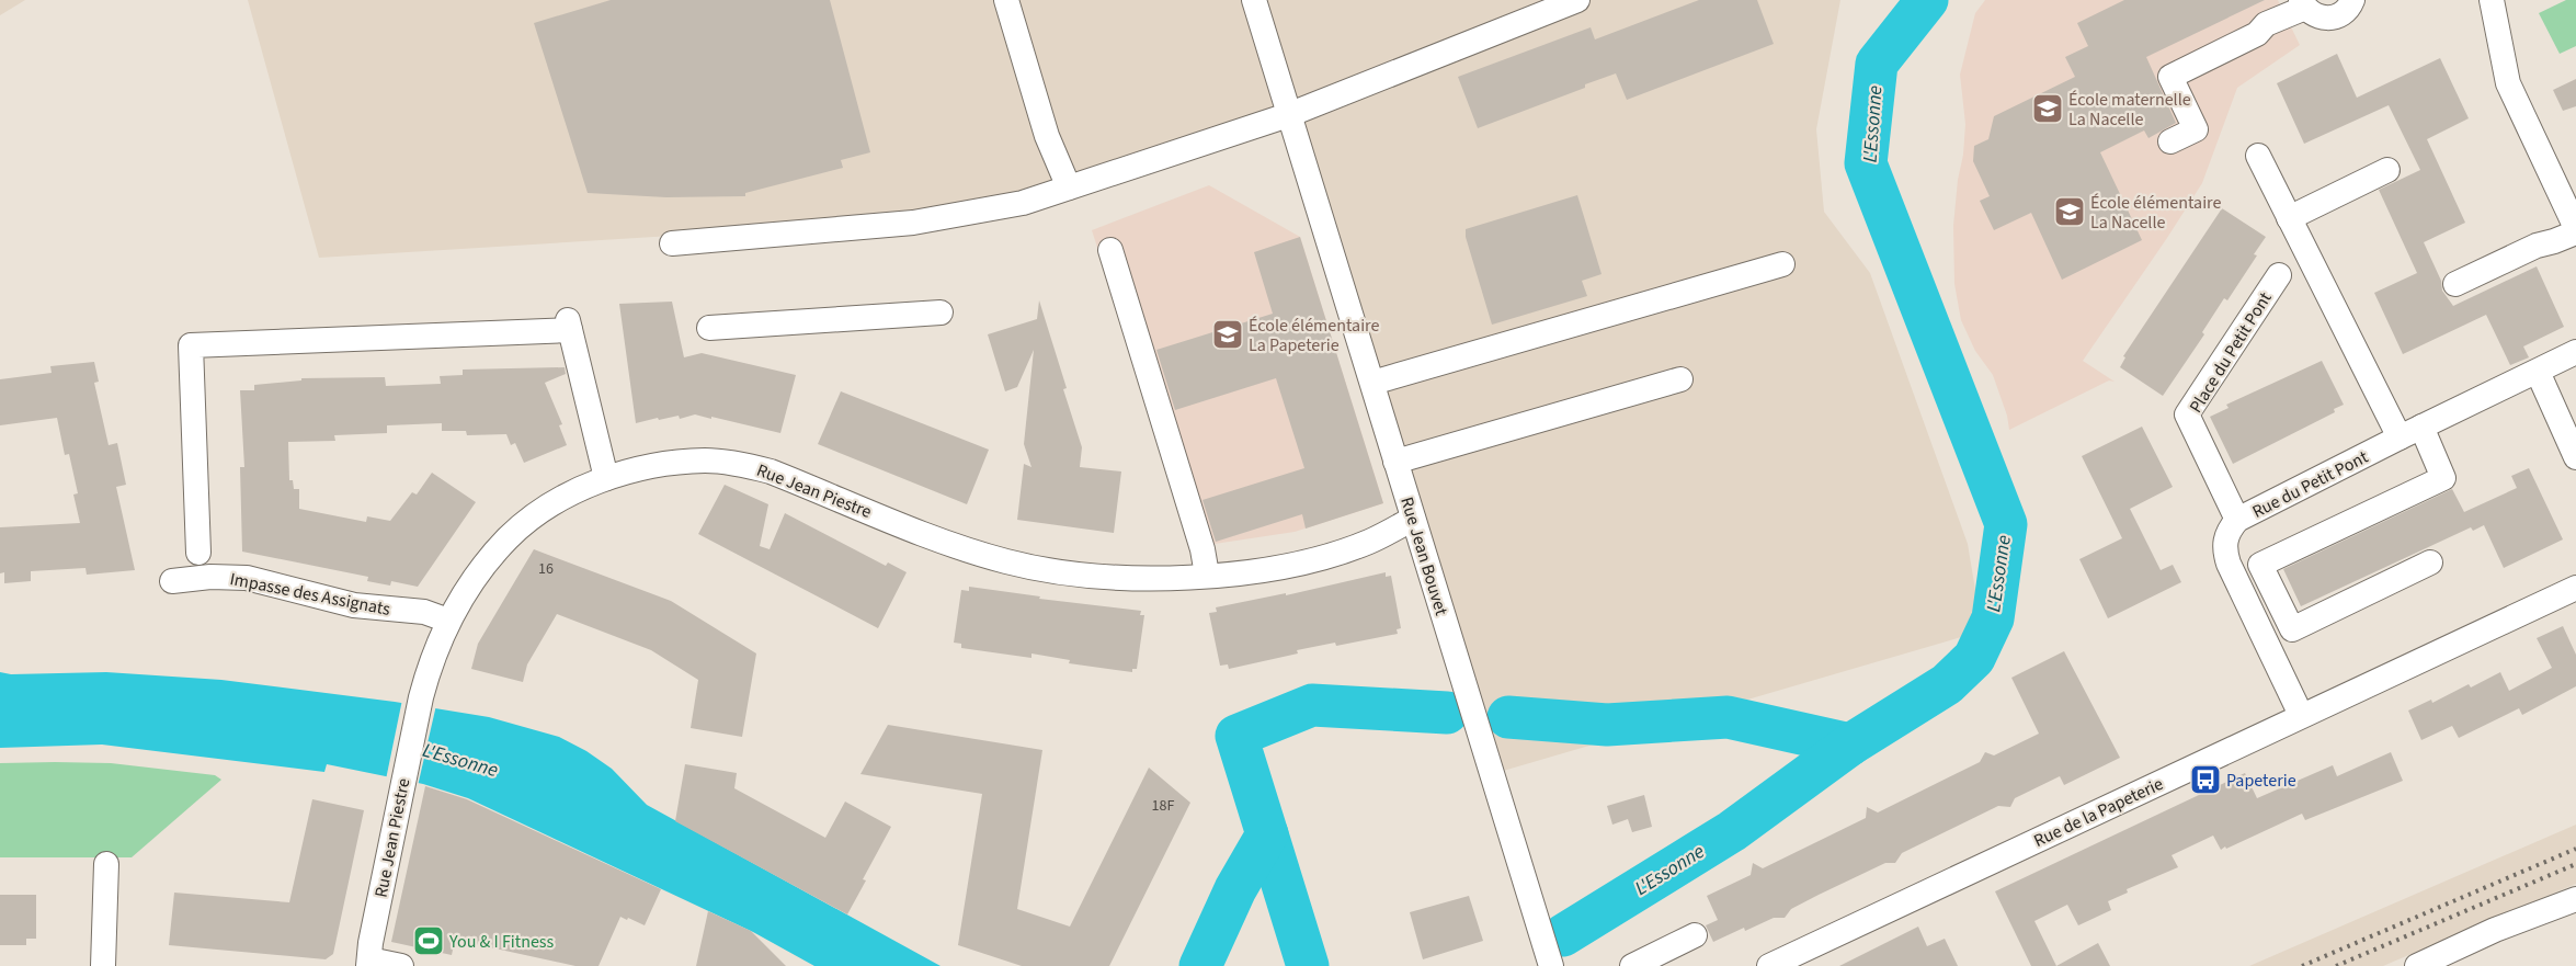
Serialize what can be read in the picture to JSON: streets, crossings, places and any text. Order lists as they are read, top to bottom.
{
  "streets": {
    "street": [
      "Place du Petit Pont",
      "Rue du Petit Pont",
      "Rue Jean Piestre",
      "Rue Jean Bouvet",
      "Impasse des Assignats",
      "Rue de la Papeterie"
    ]
  },
  "crossings": [
    ["Place du Petit Pont", "Rue du Petit Pont"],
    ["Rue du Petit Pont", "Rue de la Papeterie"],
    ["Rue Jean Piestre", "Rue Jean Bouvet"],
    ["Rue Jean Piestre", "Impasse des Assignats"]
  ],
  "water": ["L'Essonne"],
  "places": {
    "school or university": ["École maternelle La Nacelle", "École élémentaire La Nacelle", "École élémentaire La Papeterie"],
    "bus stop": ["Papeterie"],
    "sports": ["You & I Fitness"]
  },
  "house_numbers": ["16", "18F"]
}
